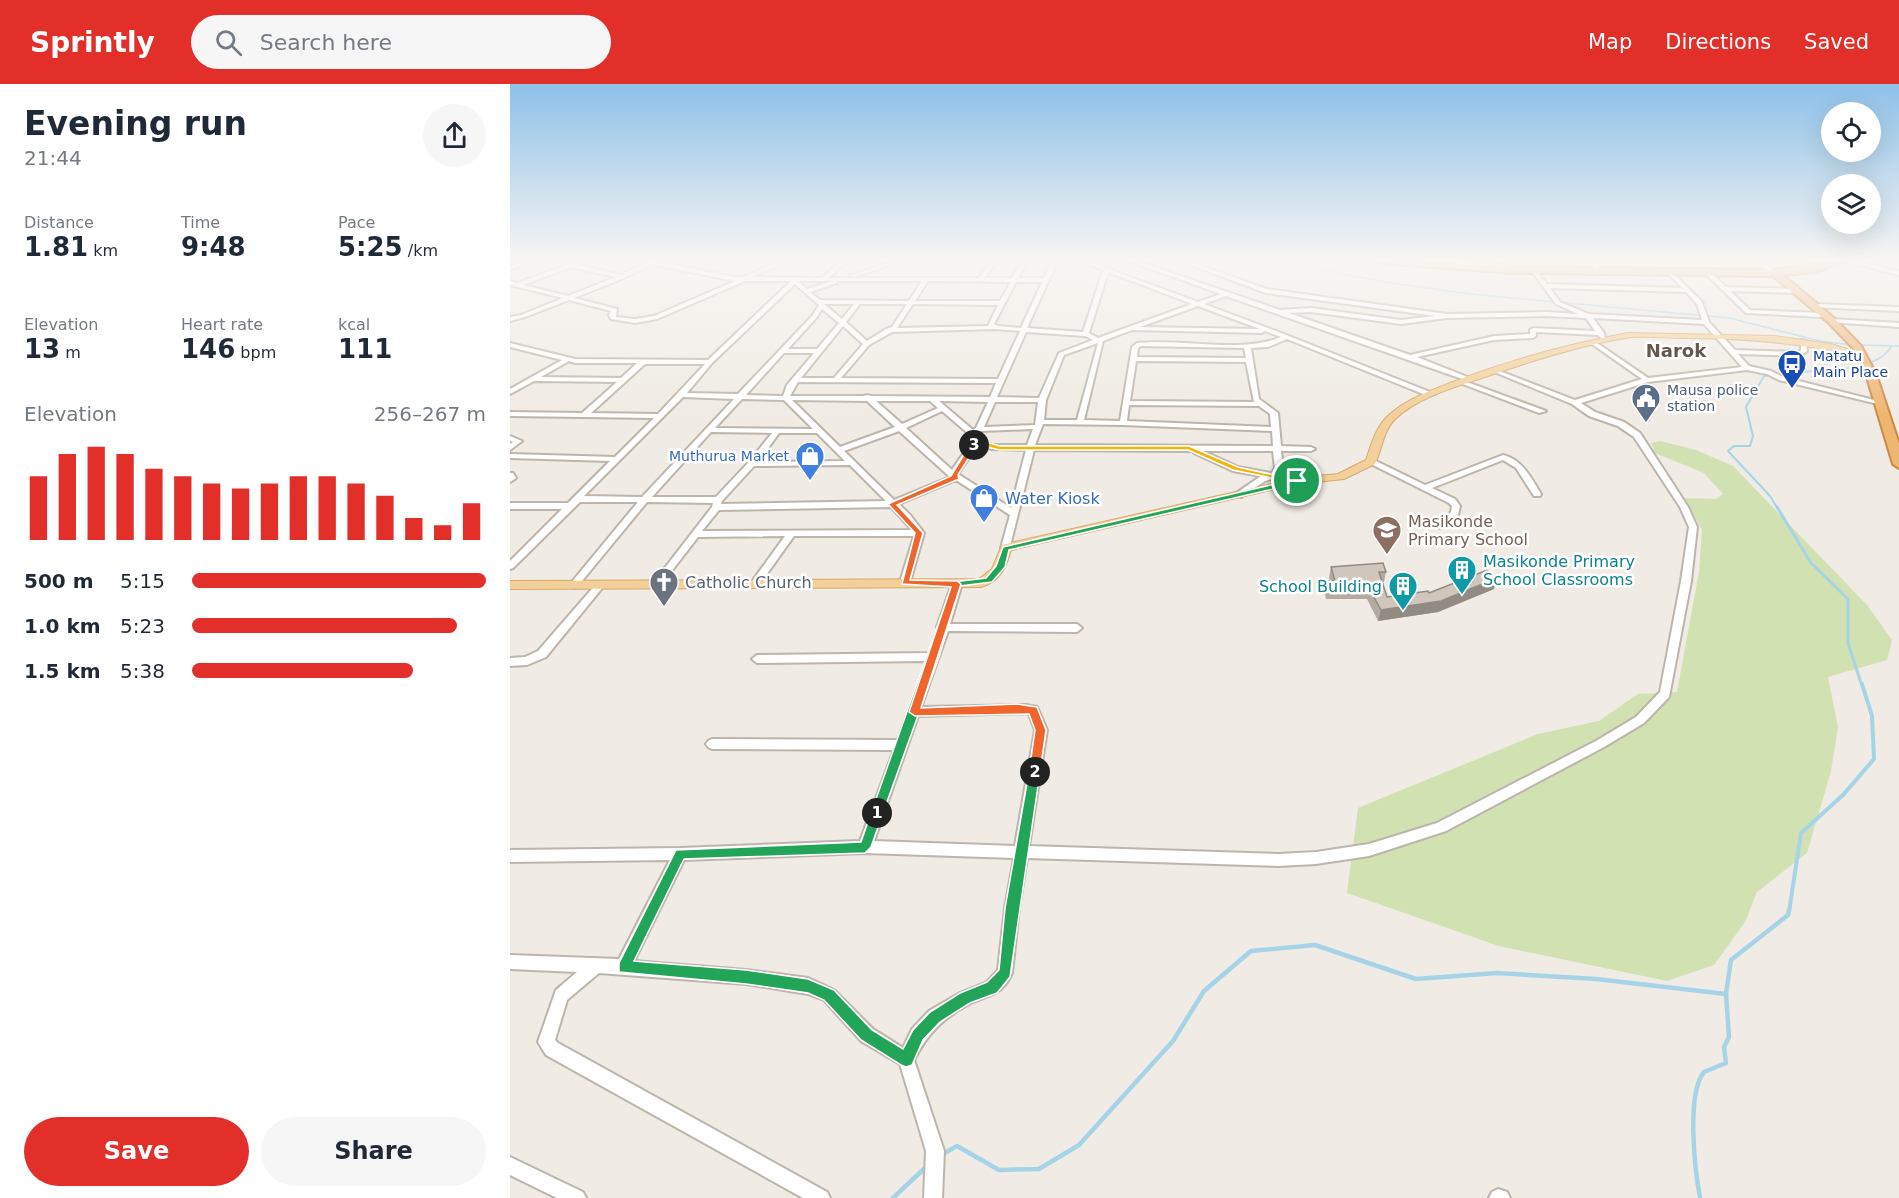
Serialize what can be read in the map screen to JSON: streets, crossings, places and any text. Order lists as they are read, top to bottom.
{
  "districts": ["Narok"],
  "places": {
    "bus stop": ["Matatu Main Place"],
    "public building": ["Mausa police station"],
    "shop": ["Muthurua Market", "Water Kiosk"],
    "school or university": ["Masikonde Primary School"],
    "building": ["Masikonde Primary School Classrooms", "School Building"],
    "church": ["Catholic Church"]
  },
  "page": {
    "header": "Sprintly",
    "search": "Search here",
    "nav": ["Map", "Directions", "Saved"],
    "heading": ["Evening run", "21:44"],
    "stats": [
      ["Distance", "1.81 km"],
      ["Time", "9:48"],
      ["Pace", "5:25 /km"],
      ["Elevation", "13 m"],
      ["Heart rate", "146 bpm"],
      ["kcal", "111"]
    ],
    "chart": ["Elevation", "256–267 m"],
    "pins": ["3", "2", "1"],
    "list": [
      {
        "name": "500 m",
        "note": "5:15"
      },
      {
        "name": "1.0 km",
        "note": "5:23"
      },
      {
        "name": "1.5 km",
        "note": "5:38"
      }
    ],
    "buttons": ["Save", "Share"]
  }
}
